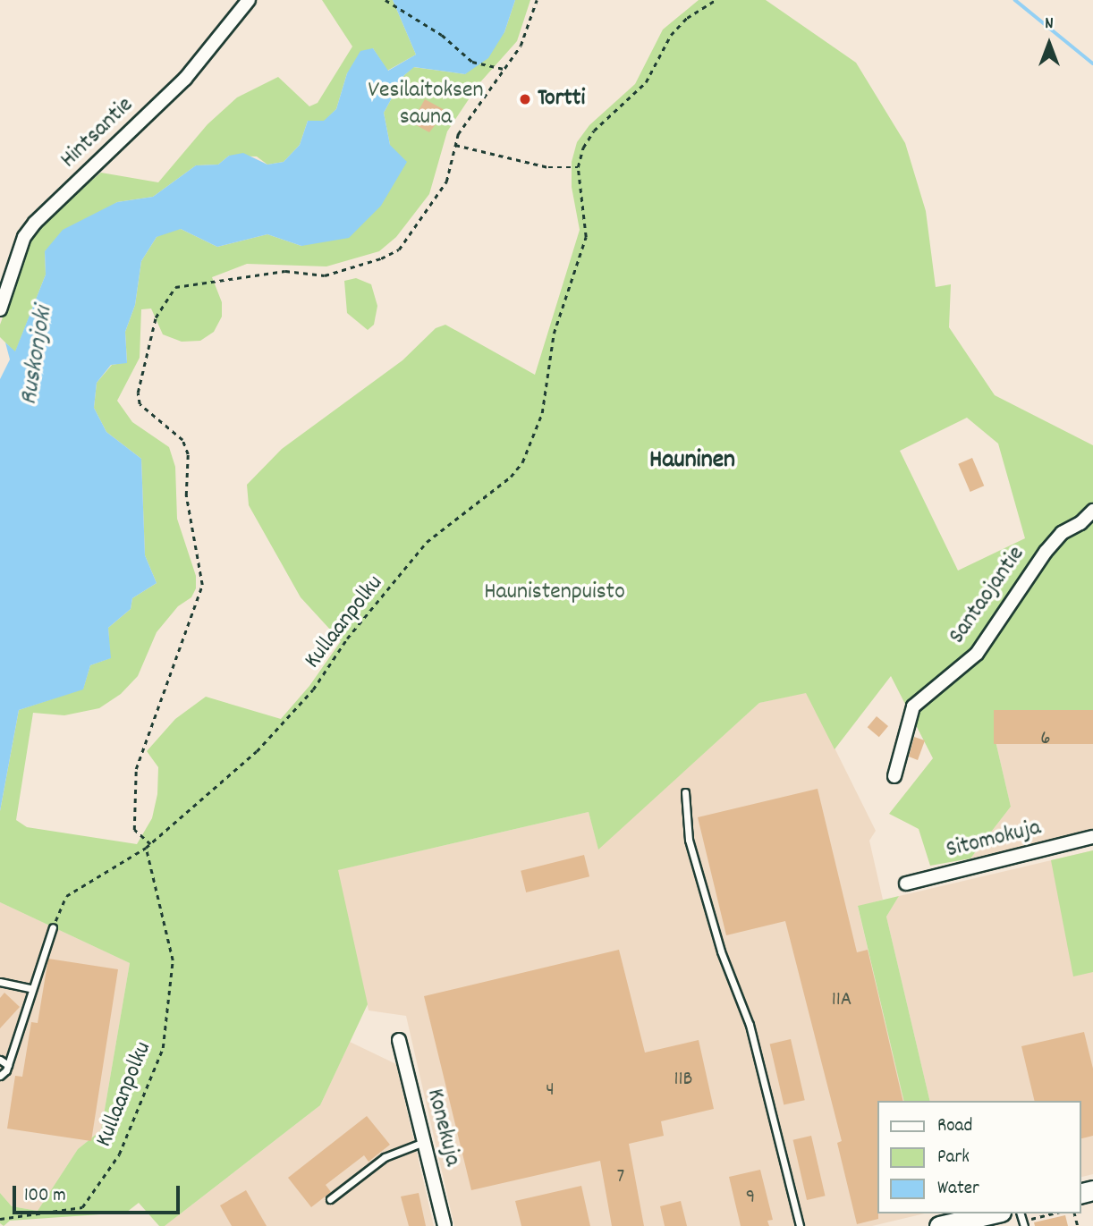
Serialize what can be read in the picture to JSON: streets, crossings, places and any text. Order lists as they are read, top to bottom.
{
  "streets": {
    "street": [
      "Hintsantie",
      "Santaojantie",
      "Sitomokuja",
      "Konekuja"
    ],
    "path": ["Kullaanpolku"]
  },
  "districts": ["Hauninen"],
  "water": ["Ruskonjoki"],
  "parks": ["Vesilaitoksen sauna", "Haunistenpuisto"],
  "places": ["Tortti"],
  "house_numbers": [
    "6",
    "11A",
    "11B",
    "4",
    "7",
    "9"
  ],
  "legend": ["Road", "Park", "Water"],
  "scale_bar": "100 m",
  "north": "top"
}
